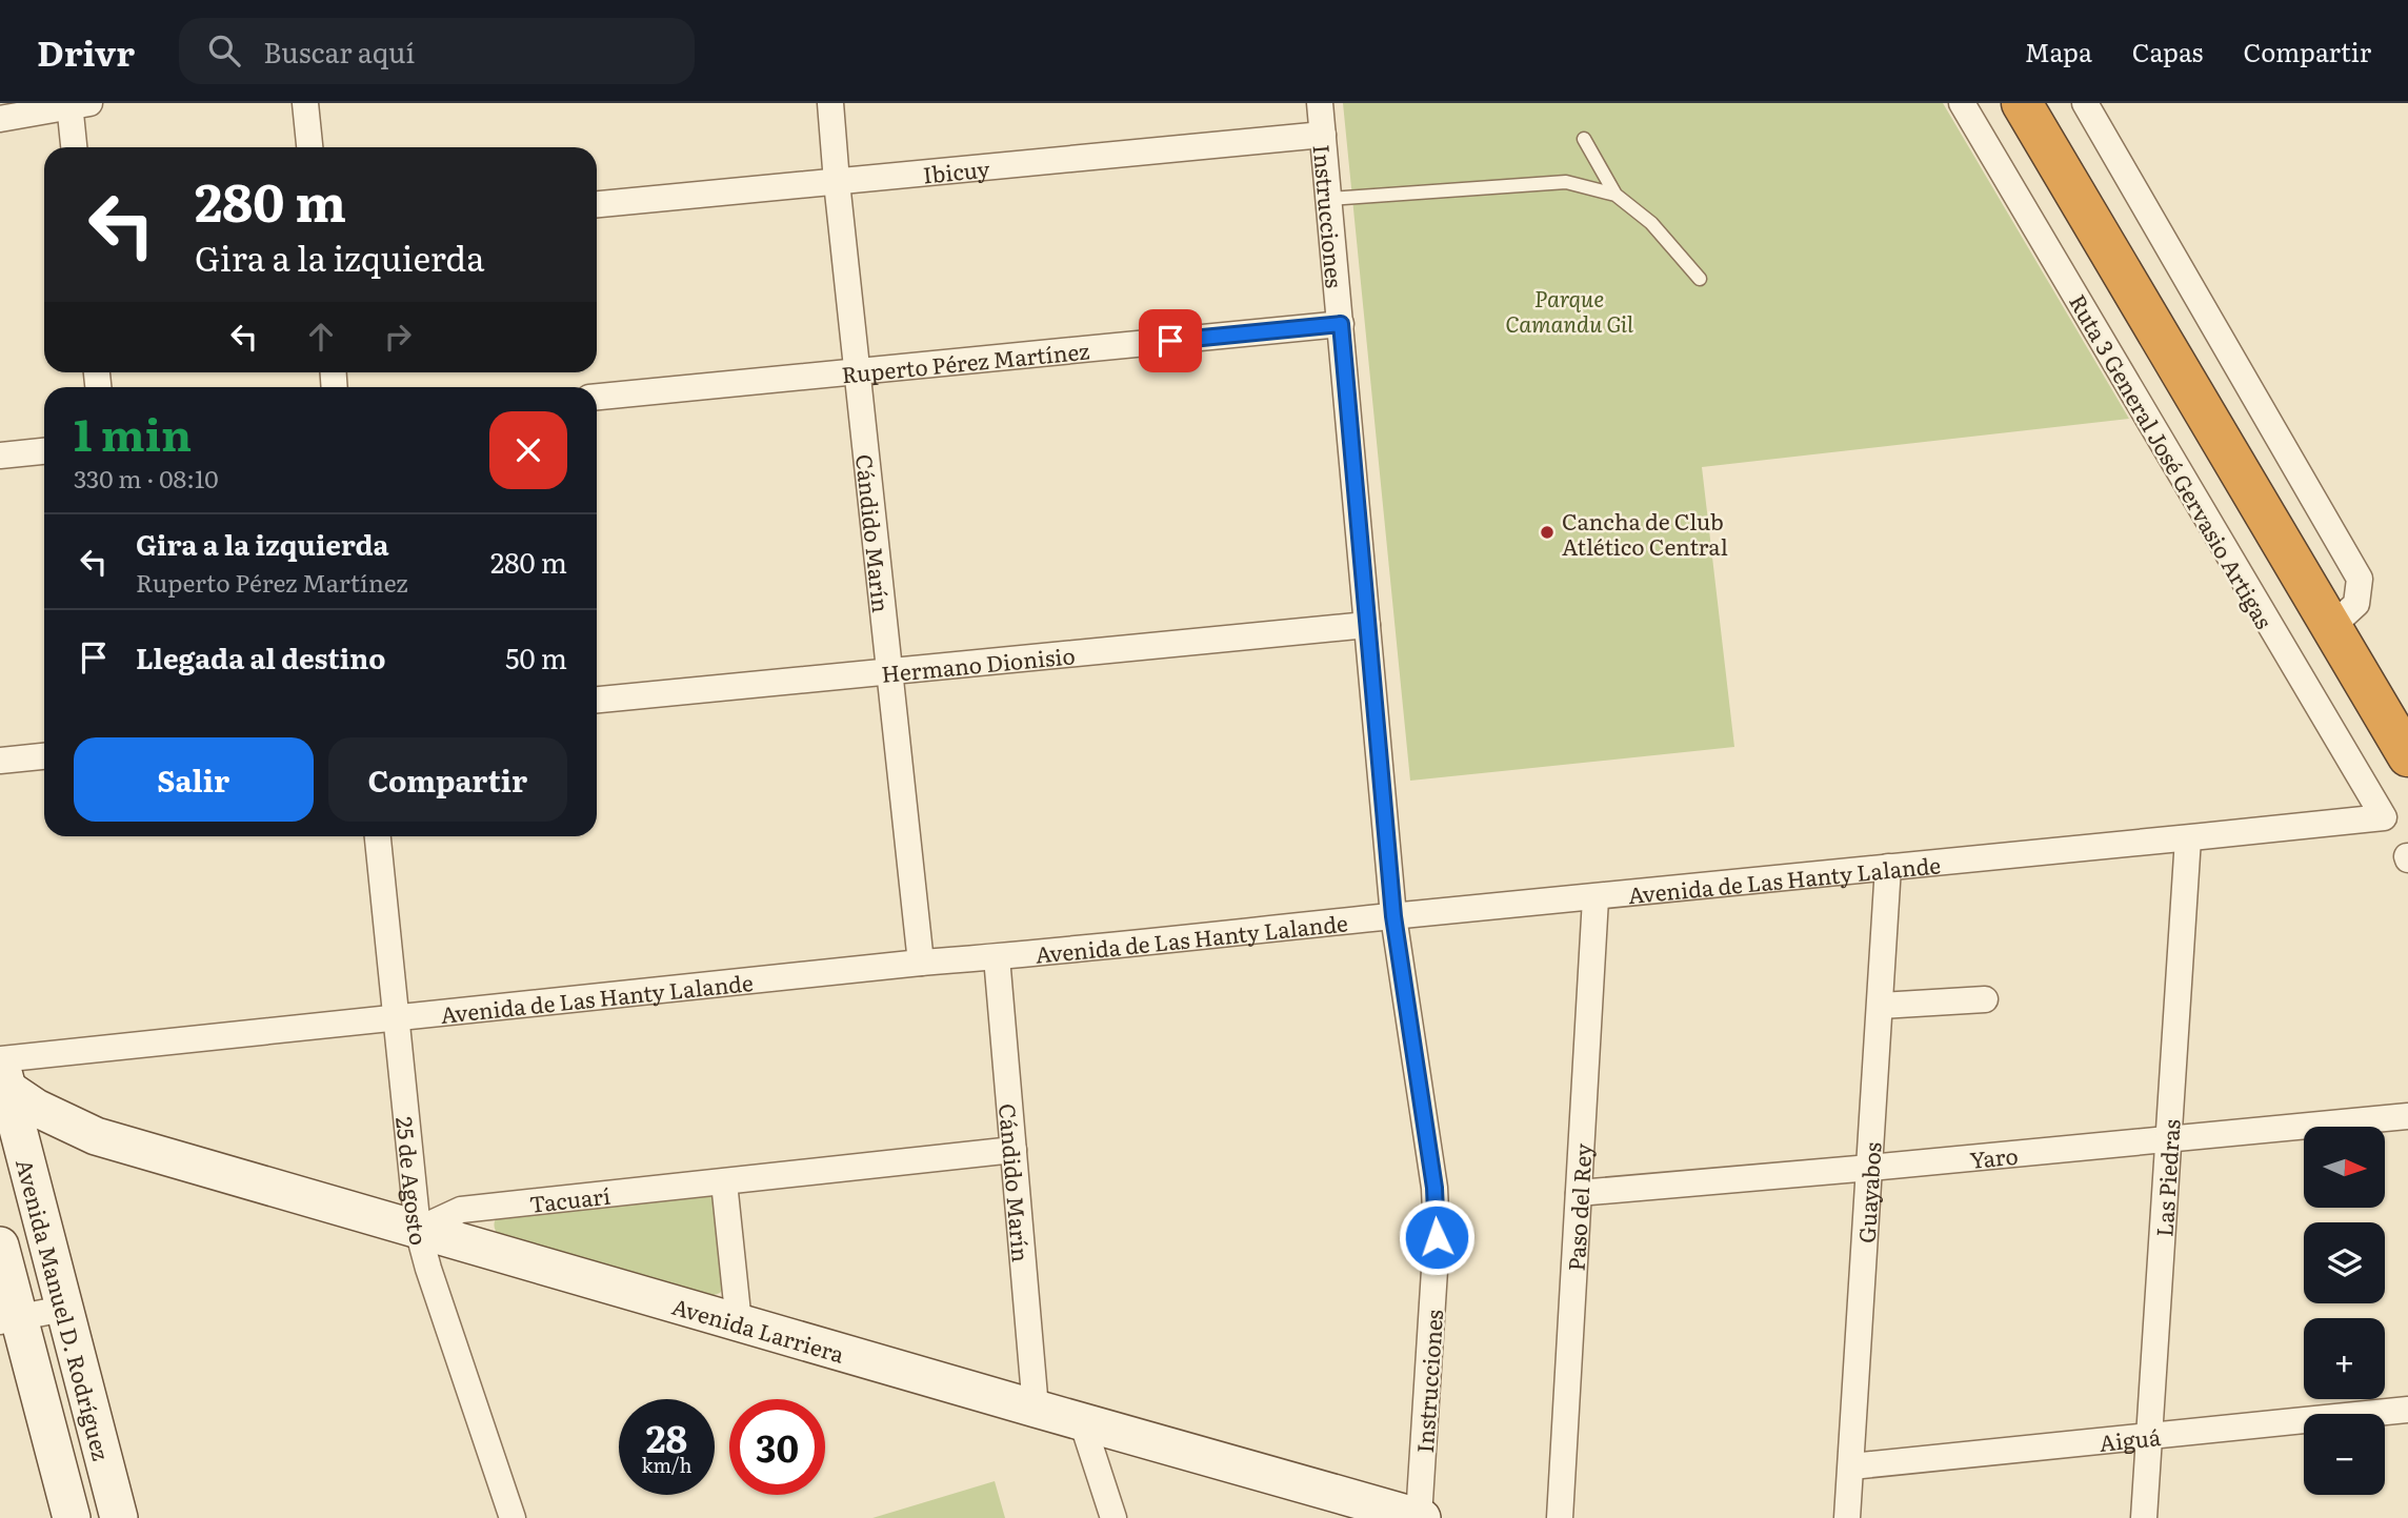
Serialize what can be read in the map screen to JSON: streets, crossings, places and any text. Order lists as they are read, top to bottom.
{
  "streets": {
    "street": [
      "Ibicuy",
      "Instrucciones",
      "Ruperto Pérez Martínez",
      "Ruta 3 General José Gervasio Artigas",
      "Cándido Marín",
      "Hermano Dionisio",
      "Avenida de Las Hanty Lalande",
      "Yaro",
      "Las Piedras",
      "25 de Agosto",
      "Guayabos",
      "Tacuarí",
      "Paso del Rey",
      "Avenida Manuel D. Rodríguez",
      "Avenida Larriera",
      "Aiguá"
    ]
  },
  "crossings": [
    ["Ibicuy", "Instrucciones"],
    ["Ibicuy", "Cándido Marín"],
    ["Instrucciones", "Ruperto Pérez Martínez"],
    ["Instrucciones", "Hermano Dionisio"],
    ["Instrucciones", "Avenida de Las Hanty Lalande"],
    ["Instrucciones", "Avenida Larriera"],
    ["Ruperto Pérez Martínez", "Cándido Marín"],
    ["Ruta 3 General José Gervasio Artigas", "Avenida de Las Hanty Lalande"],
    ["Cándido Marín", "Hermano Dionisio"],
    ["Cándido Marín", "Avenida de Las Hanty Lalande"],
    ["Cándido Marín", "Tacuarí"],
    ["Cándido Marín", "Avenida Larriera"],
    ["Avenida de Las Hanty Lalande", "Las Piedras"],
    ["Avenida de Las Hanty Lalande", "25 de Agosto"],
    ["Avenida de Las Hanty Lalande", "Guayabos"],
    ["Avenida de Las Hanty Lalande", "Paso del Rey"],
    ["Avenida de Las Hanty Lalande", "Avenida Manuel D. Rodríguez"],
    ["Avenida de Las Hanty Lalande", "Avenida Larriera"],
    ["Yaro", "Las Piedras"],
    ["Yaro", "Guayabos"],
    ["Yaro", "Paso del Rey"],
    ["Las Piedras", "Aiguá"],
    ["25 de Agosto", "Tacuarí"],
    ["25 de Agosto", "Avenida Larriera"],
    ["Guayabos", "Aiguá"],
    ["Tacuarí", "Avenida Larriera"],
    ["Avenida Manuel D. Rodríguez", "Avenida Larriera"]
  ],
  "parks": ["Parque Camandu Gil"],
  "places": ["Cancha de Club Atlético Central"],
  "north": "right",
  "page": {
    "header": "Drivr",
    "search": "Buscar aquí",
    "nav": ["Mapa", "Capas", "Compartir"],
    "turn": ["280 m", "Gira a la izquierda"],
    "heading": ["1 min", "330 m · 08:10"],
    "list": [
      {
        "name": "Gira a la izquierda",
        "note": "Ruperto Pérez Martínez",
        "value": "280 m"
      },
      {
        "name": "Llegada al destino",
        "value": "50 m"
      }
    ],
    "buttons": ["Salir", "Compartir"],
    "map_buttons": ["+", "−"],
    "speed": "28 km/h",
    "limit": "30"
  }
}
